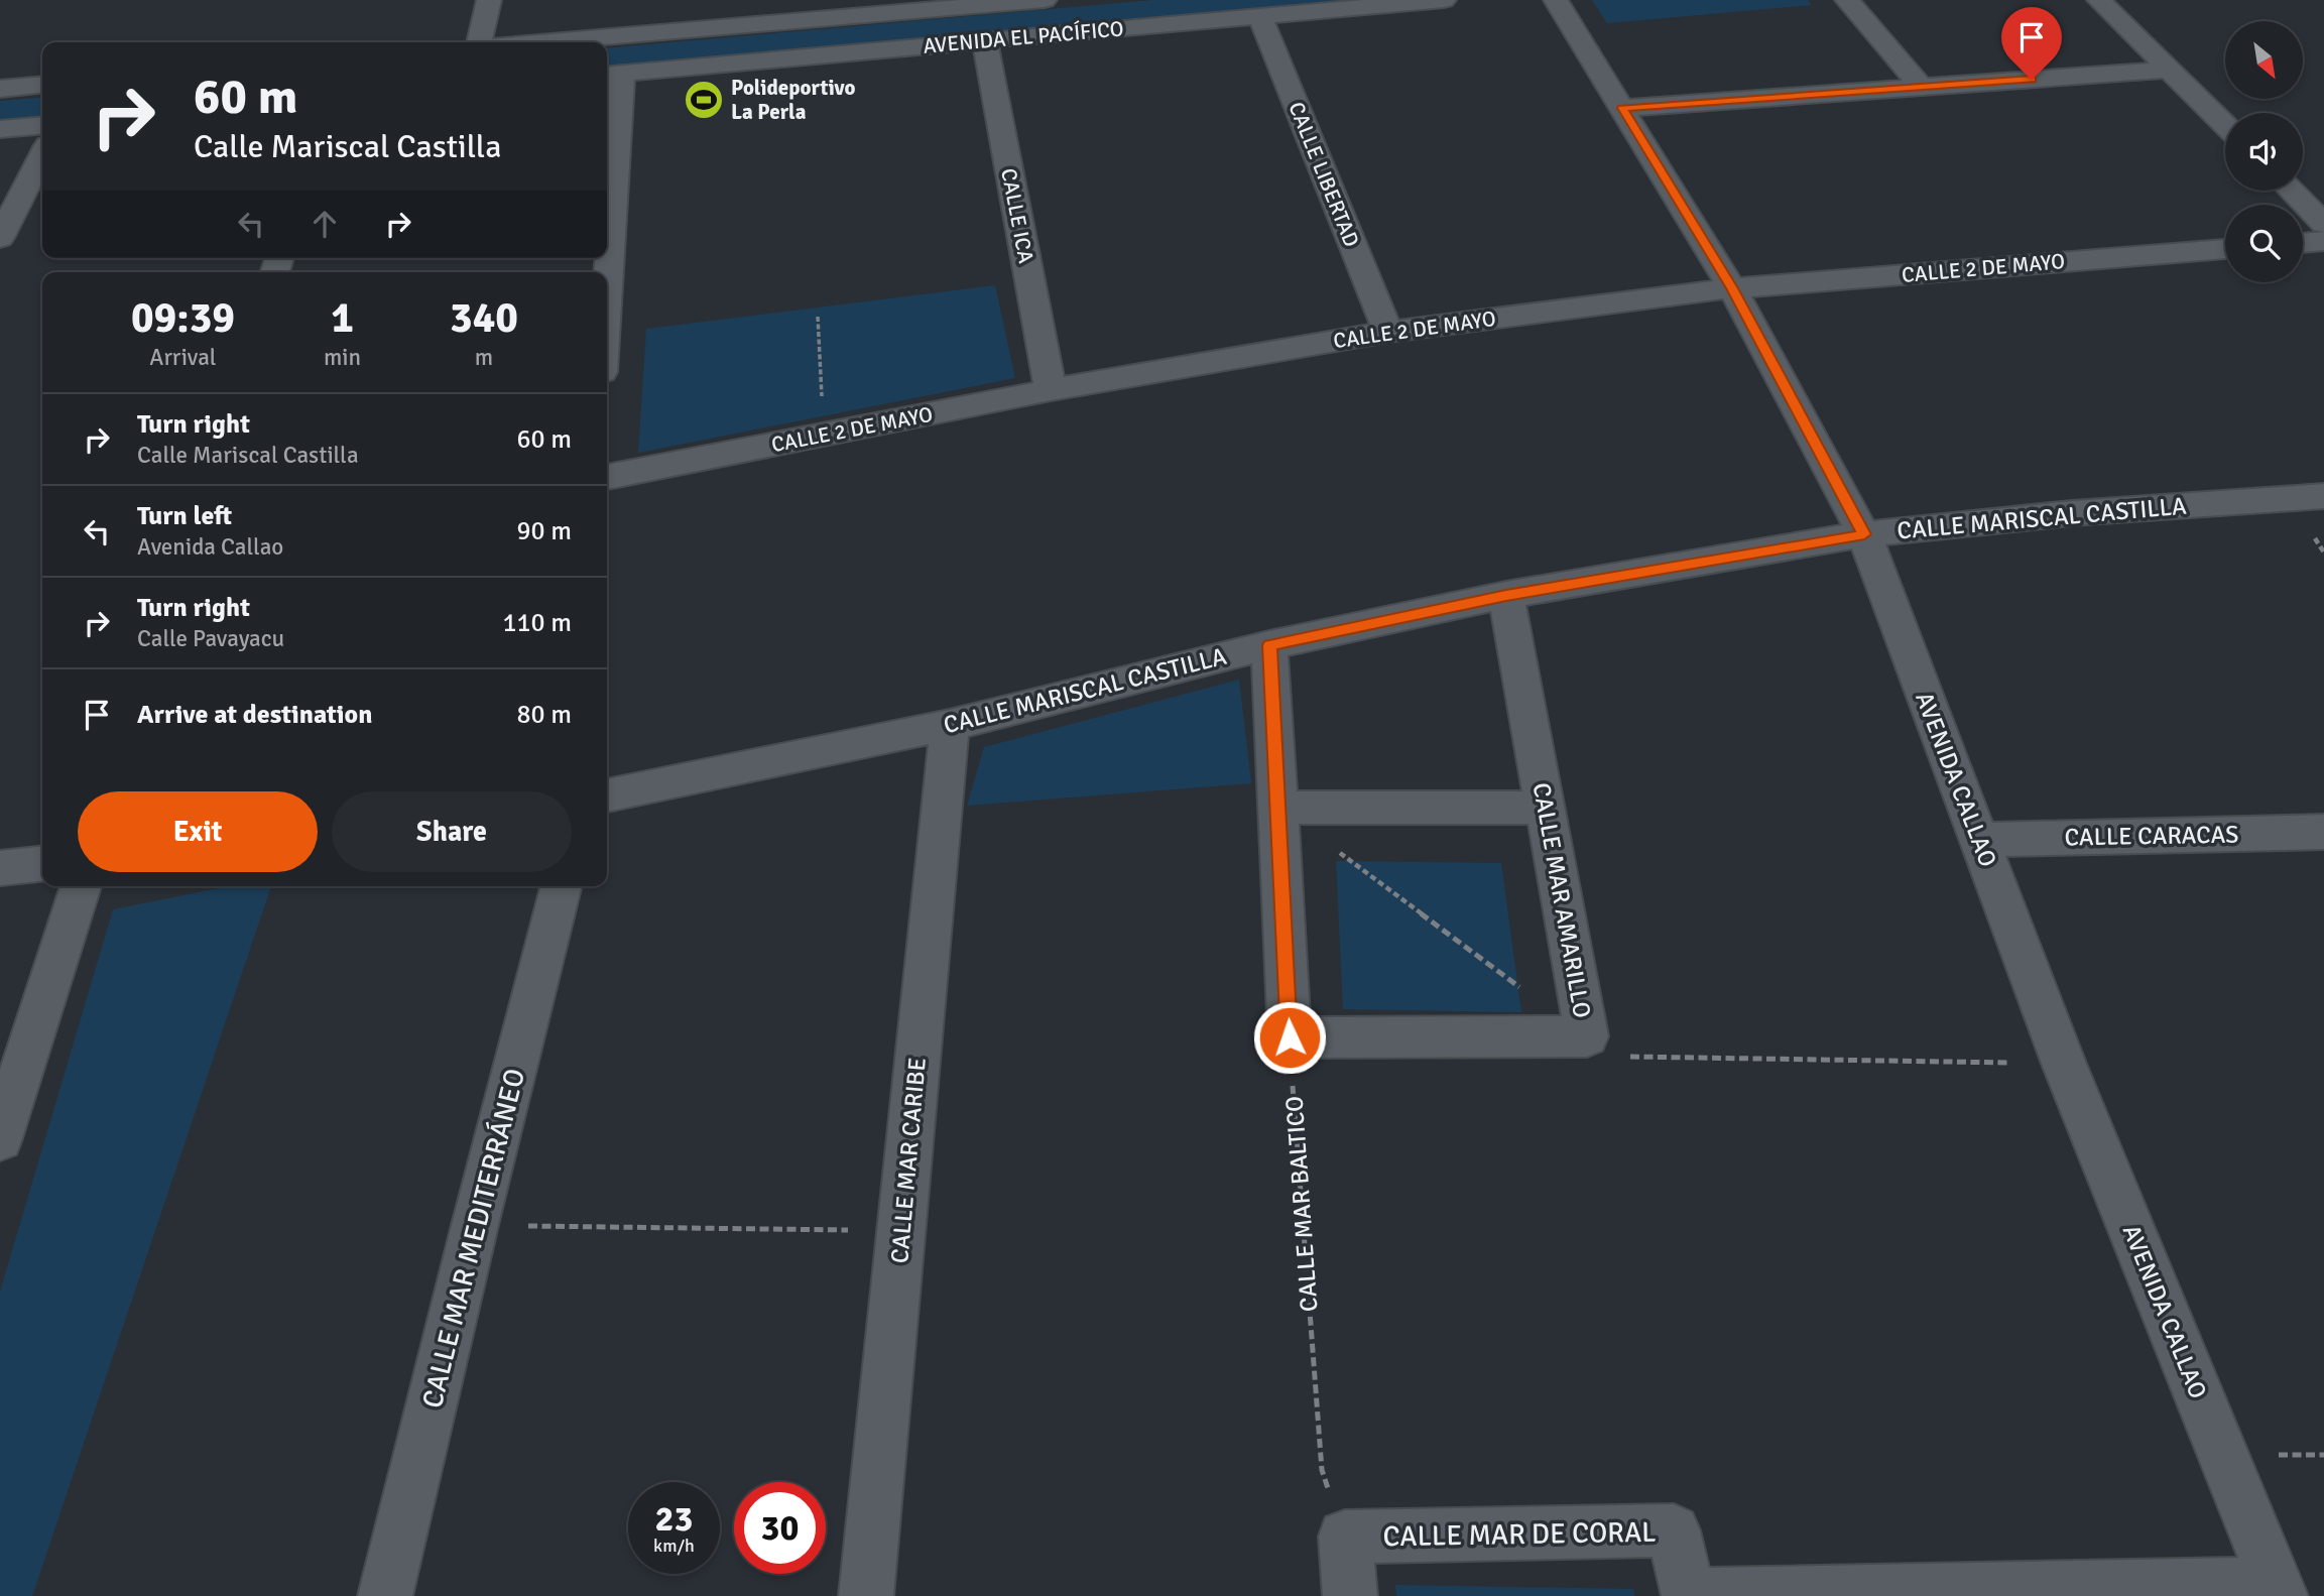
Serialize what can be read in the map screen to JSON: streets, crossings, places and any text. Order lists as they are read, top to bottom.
{
  "streets": {
    "street": [
      "AVENIDA EL PACÍFICO",
      "CALLE LIBERTAD",
      "CALLE ICA",
      "CALLE 2 DE MAYO",
      "CALLE MARISCAL CASTILLA",
      "AVENIDA CALLAO",
      "CALLE CARACAS",
      "CALLE MAR AMARILLO",
      "CALLE MAR CARIBE",
      "CALLE MAR MEDITERRÁNEO",
      "CALLE MAR DE CORAL"
    ],
    "path": ["CALLE MAR BALTICO"]
  },
  "crossings": [
    ["AVENIDA EL PACÍFICO", "CALLE LIBERTAD"],
    ["AVENIDA EL PACÍFICO", "CALLE ICA"],
    ["CALLE LIBERTAD", "CALLE 2 DE MAYO"],
    ["CALLE ICA", "CALLE 2 DE MAYO"],
    ["CALLE 2 DE MAYO", "AVENIDA CALLAO"],
    ["CALLE MARISCAL CASTILLA", "AVENIDA CALLAO"],
    ["CALLE MARISCAL CASTILLA", "CALLE MAR AMARILLO"],
    ["CALLE MARISCAL CASTILLA", "CALLE MAR CARIBE"],
    ["AVENIDA CALLAO", "CALLE CARACAS"],
    ["AVENIDA CALLAO", "CALLE MAR DE CORAL"],
    ["CALLE MAR AMARILLO", "CALLE MAR BALTICO"],
    ["CALLE MAR BALTICO", "CALLE MAR DE CORAL"]
  ],
  "places": {
    "sports": ["Polideportivo La Perla"]
  },
  "north": "bottom right",
  "page": {
    "turn": ["60 m", "Calle Mariscal Castilla"],
    "eta": [
      "09:39",
      "Arrival",
      "1",
      "min",
      "340",
      "m"
    ],
    "list": [
      {
        "name": "Turn right",
        "note": "Calle Mariscal Castilla",
        "value": "60 m"
      },
      {
        "name": "Turn left",
        "note": "Avenida Callao",
        "value": "90 m"
      },
      {
        "name": "Turn right",
        "note": "Calle Pavayacu",
        "value": "110 m"
      },
      {
        "name": "Arrive at destination",
        "value": "80 m"
      }
    ],
    "buttons": ["Exit", "Share"],
    "speed": "23 km/h",
    "limit": "30"
  }
}
